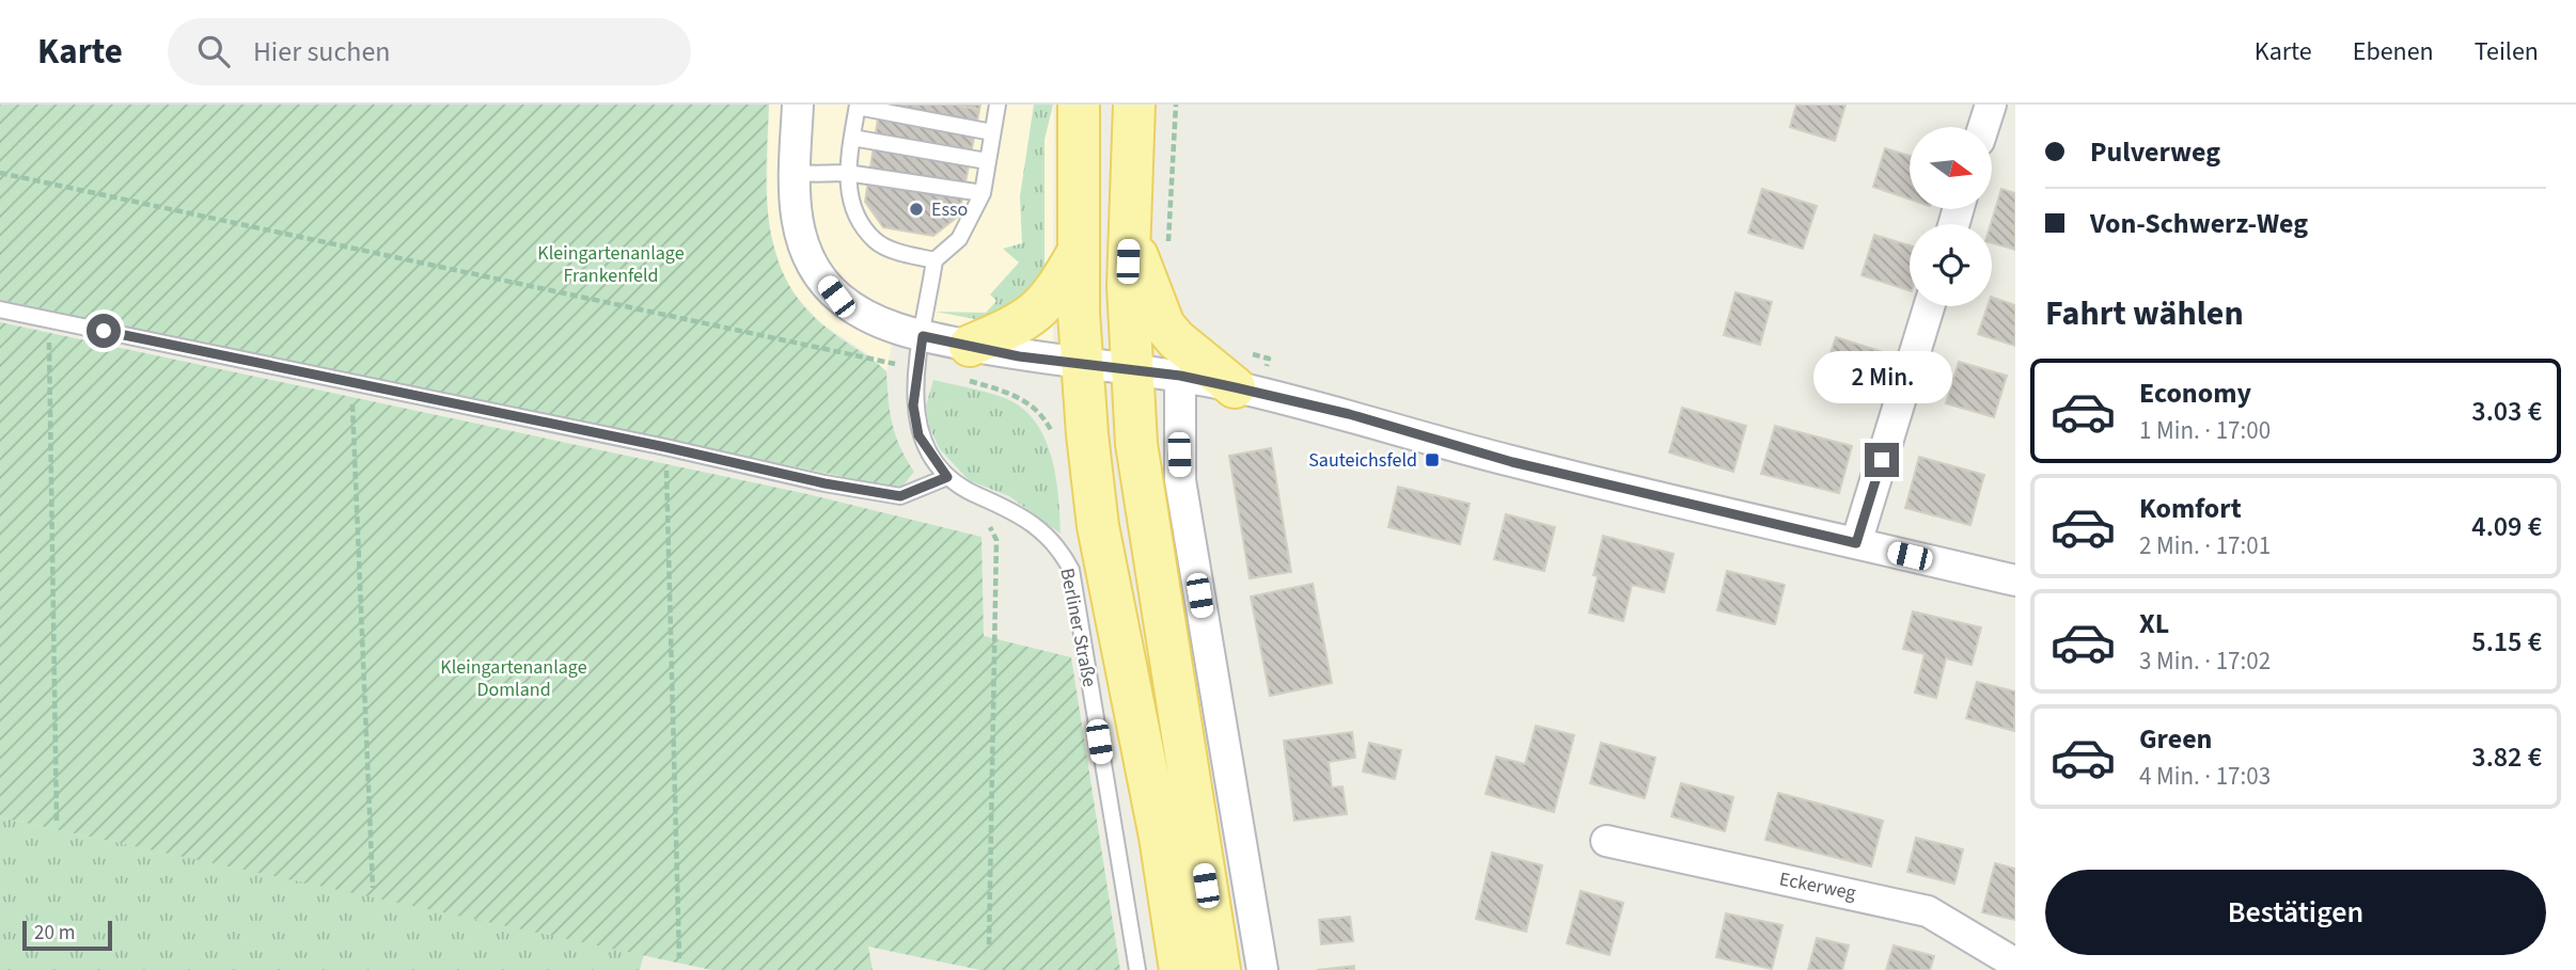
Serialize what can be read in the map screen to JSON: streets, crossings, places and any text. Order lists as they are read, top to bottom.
{
  "streets": {
    "street": ["Eckerweg"],
    "lane": ["Berliner Straße"]
  },
  "parks": ["Kleingartenanlage Frankenfeld", "Kleingartenanlage Domland"],
  "places": {
    "other": ["Esso"],
    "transit": ["Sauteichsfeld"]
  },
  "scale_bar": "20 m",
  "north": "right",
  "page": {
    "header": "Karte",
    "search": "Hier suchen",
    "nav": ["Karte", "Ebenen", "Teilen"],
    "banner": ["Pulverweg", "Von-Schwerz-Weg"],
    "heading": "Fahrt wählen",
    "bubble": "2 Min.",
    "list": [
      {
        "name": "Economy",
        "note": "1 Min. · 17:00",
        "value": "3.03 €"
      },
      {
        "name": "Komfort",
        "note": "2 Min. · 17:01",
        "value": "4.09 €"
      },
      {
        "name": "XL",
        "note": "3 Min. · 17:02",
        "value": "5.15 €"
      },
      {
        "name": "Green",
        "note": "4 Min. · 17:03",
        "value": "3.82 €"
      }
    ],
    "buttons": "Bestätigen",
    "scale": "20 m"
  }
}
